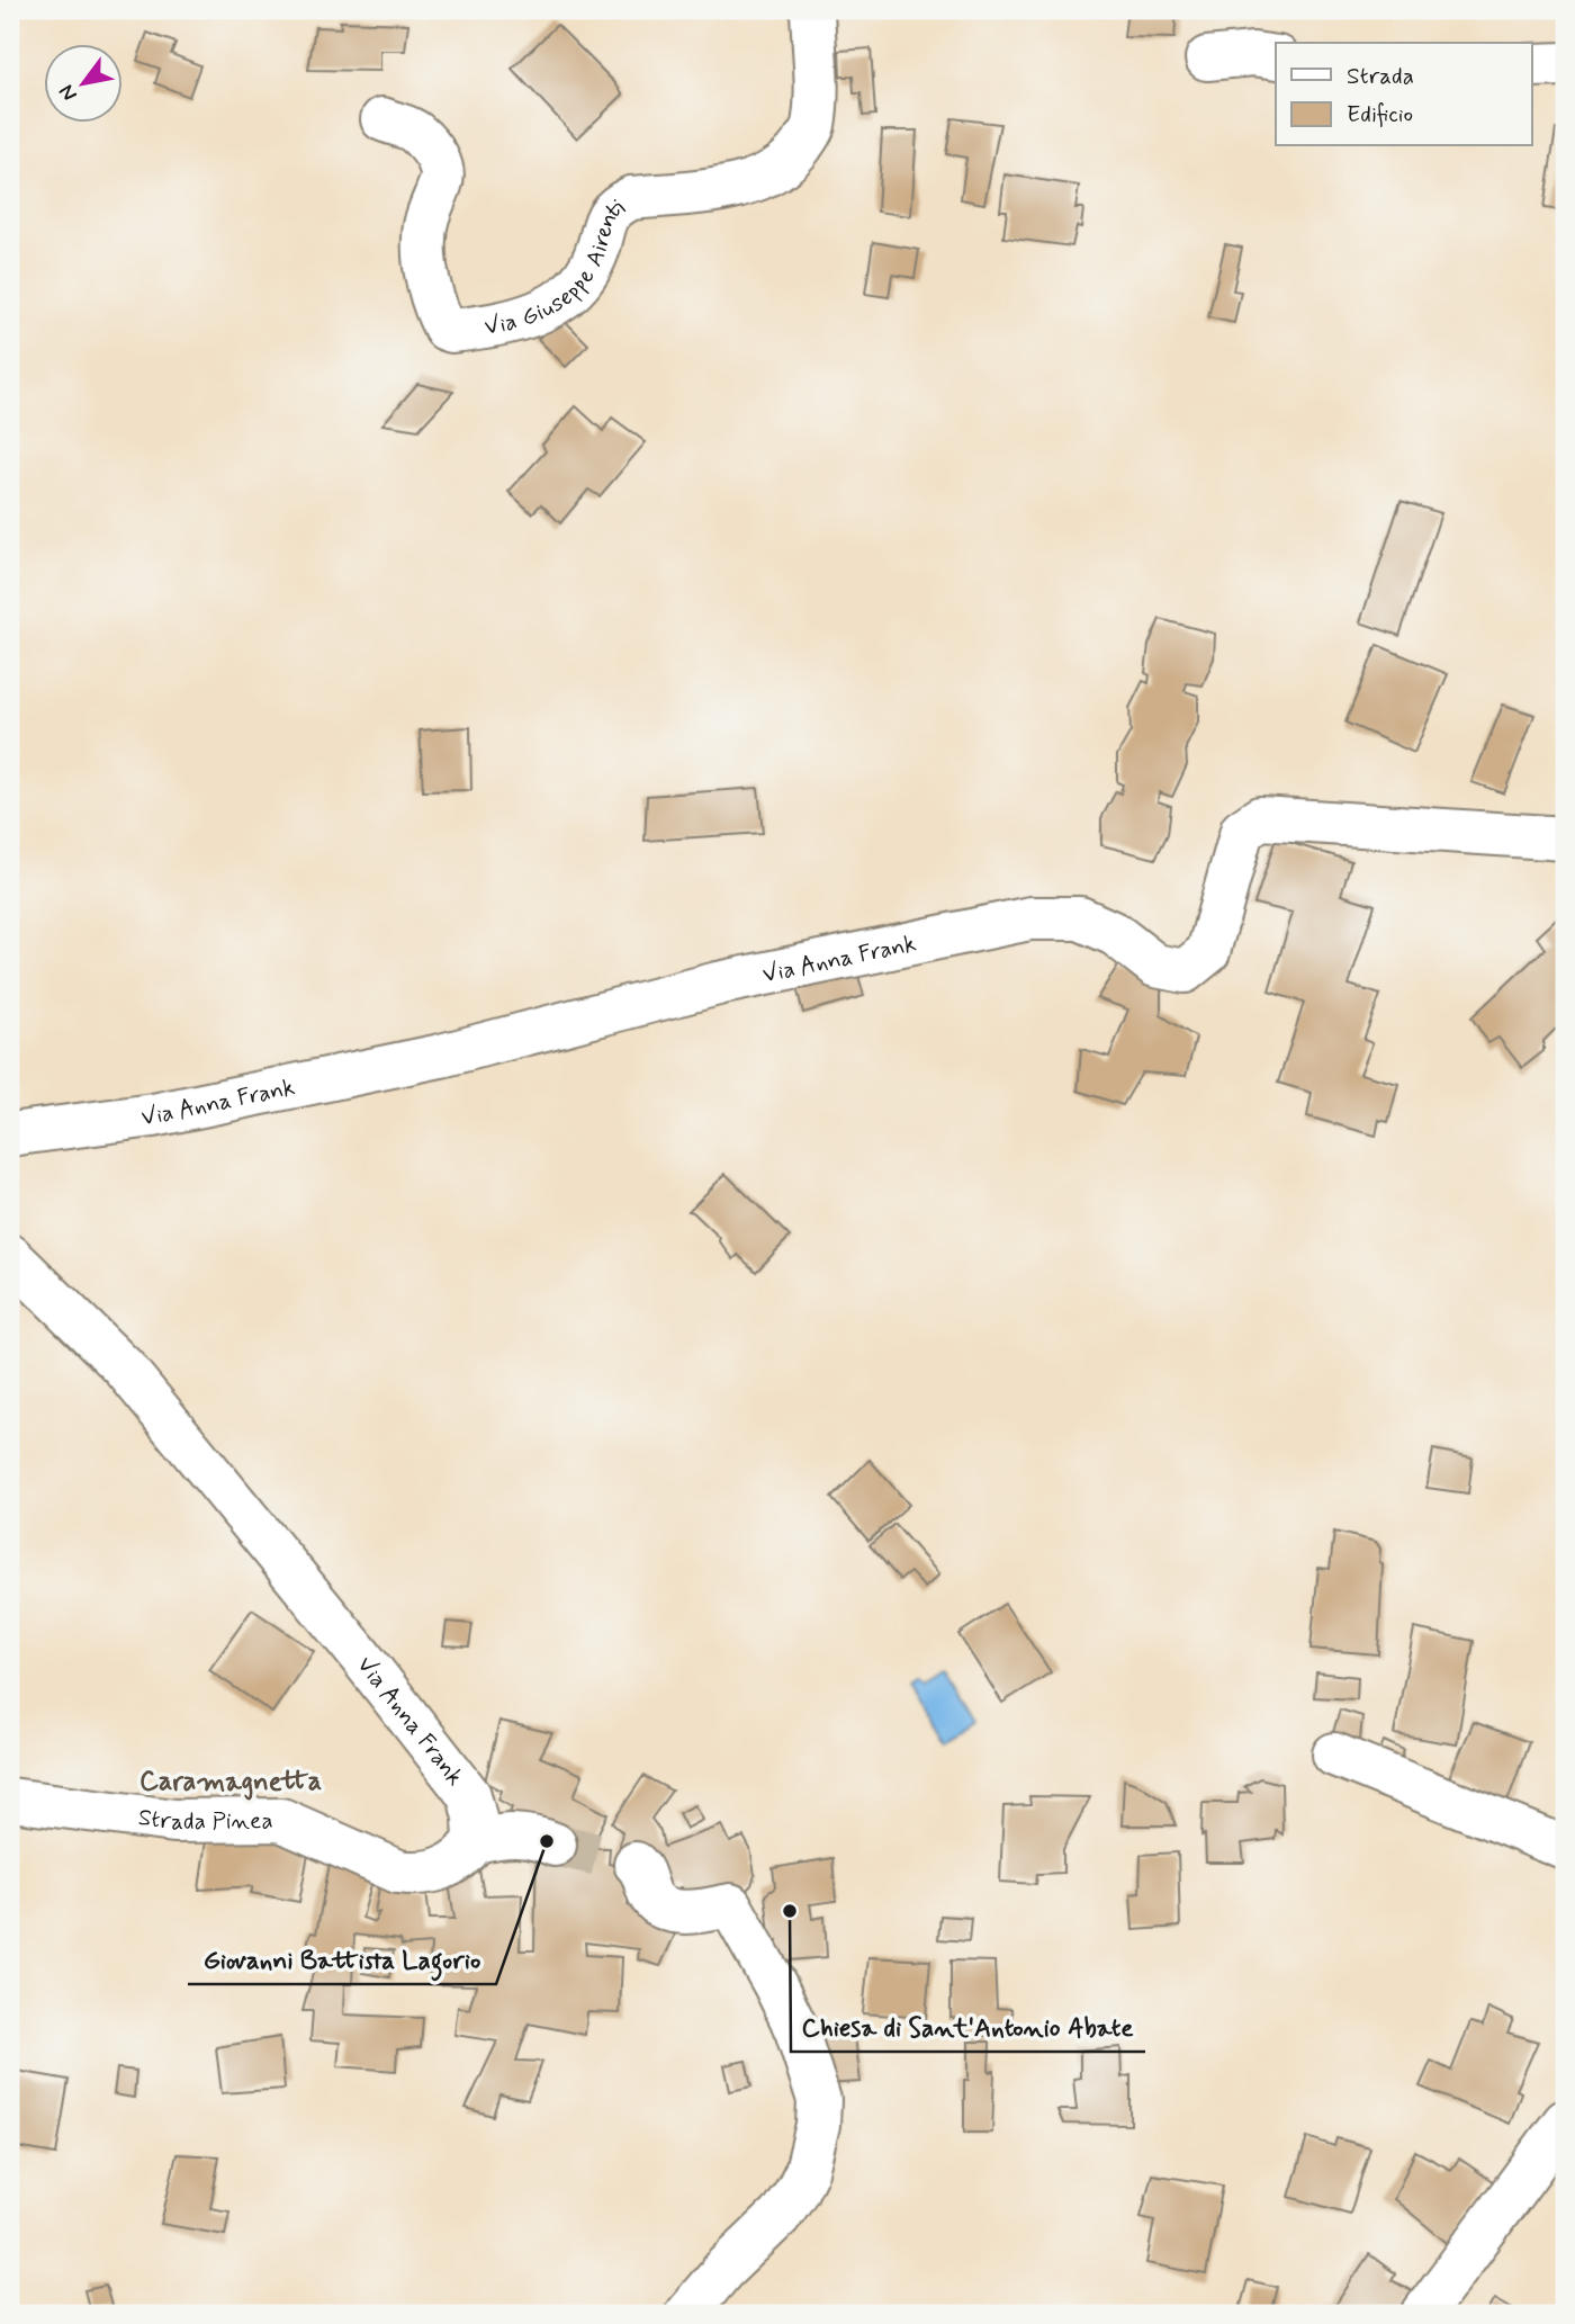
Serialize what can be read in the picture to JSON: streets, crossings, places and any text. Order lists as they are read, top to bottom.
{
  "streets": {
    "street": ["Via Giuseppe Airenti", "Via Anna Frank", "Strada Pinea"]
  },
  "crossings": [
    ["Via Anna Frank", "Strada Pinea"]
  ],
  "districts": ["Caramagnetta"],
  "places": ["Giovanni Battista Lagorio", "Chiesa di Sant'Antonio Abate"],
  "legend": ["Strada", "Edificio"],
  "north": "bottom left"
}
